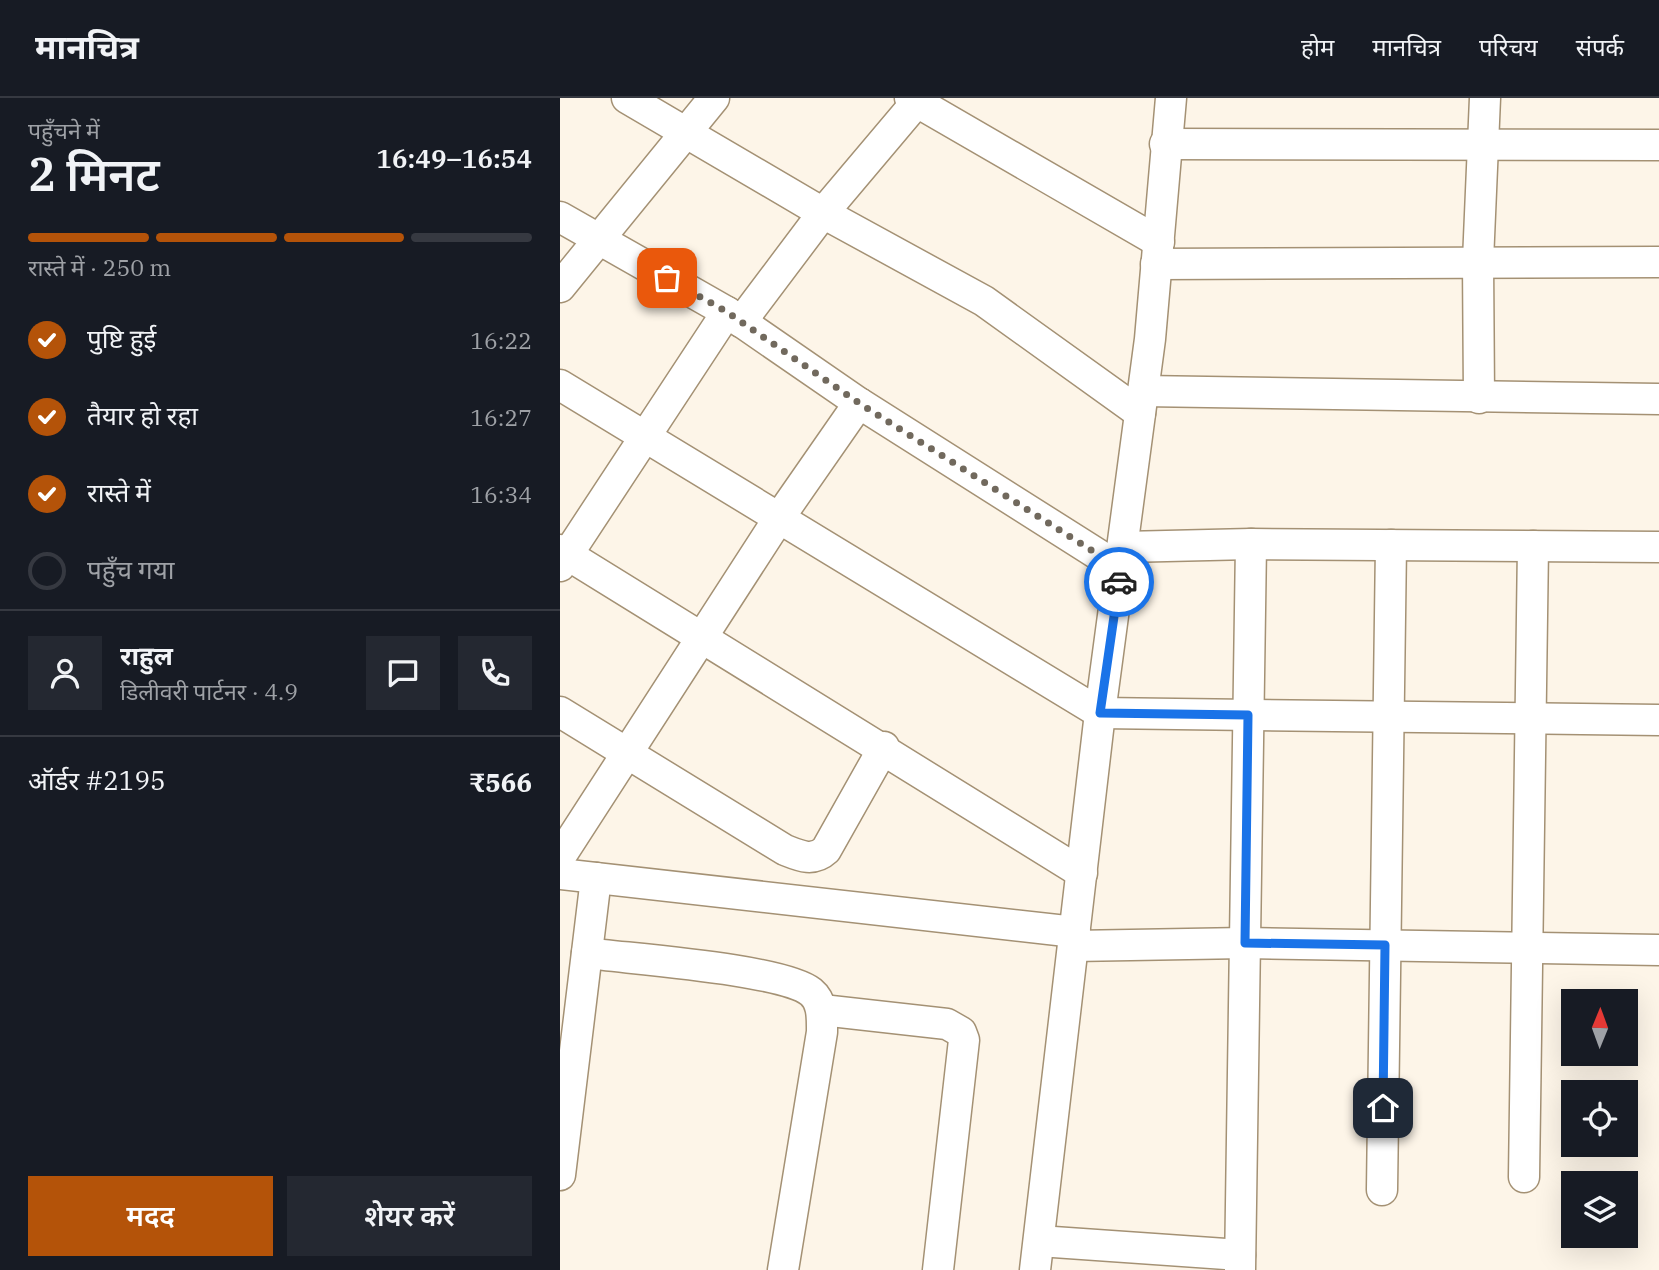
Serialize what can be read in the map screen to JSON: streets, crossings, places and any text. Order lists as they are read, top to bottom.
{
  "north": "top",
  "page": {
    "header": "मानचित्र",
    "nav": [
      "होम",
      "मानचित्र",
      "परिचय",
      "संपर्क"
    ],
    "heading": ["2 मिनट", "पहुँचने में", "16:49–16:54"],
    "panel": [
      "राहुल",
      "डिलीवरी पार्टनर · 4.9",
      "ऑर्डर #2195",
      "₹566"
    ],
    "bar": "रास्ते में · 250 m",
    "list": [
      ["पुष्टि हुई", "16:22"],
      ["तैयार हो रहा", "16:27"],
      ["रास्ते में", "16:34"],
      "पहुँच गया"
    ],
    "buttons": ["मदद", "शेयर करें"]
  }
}
